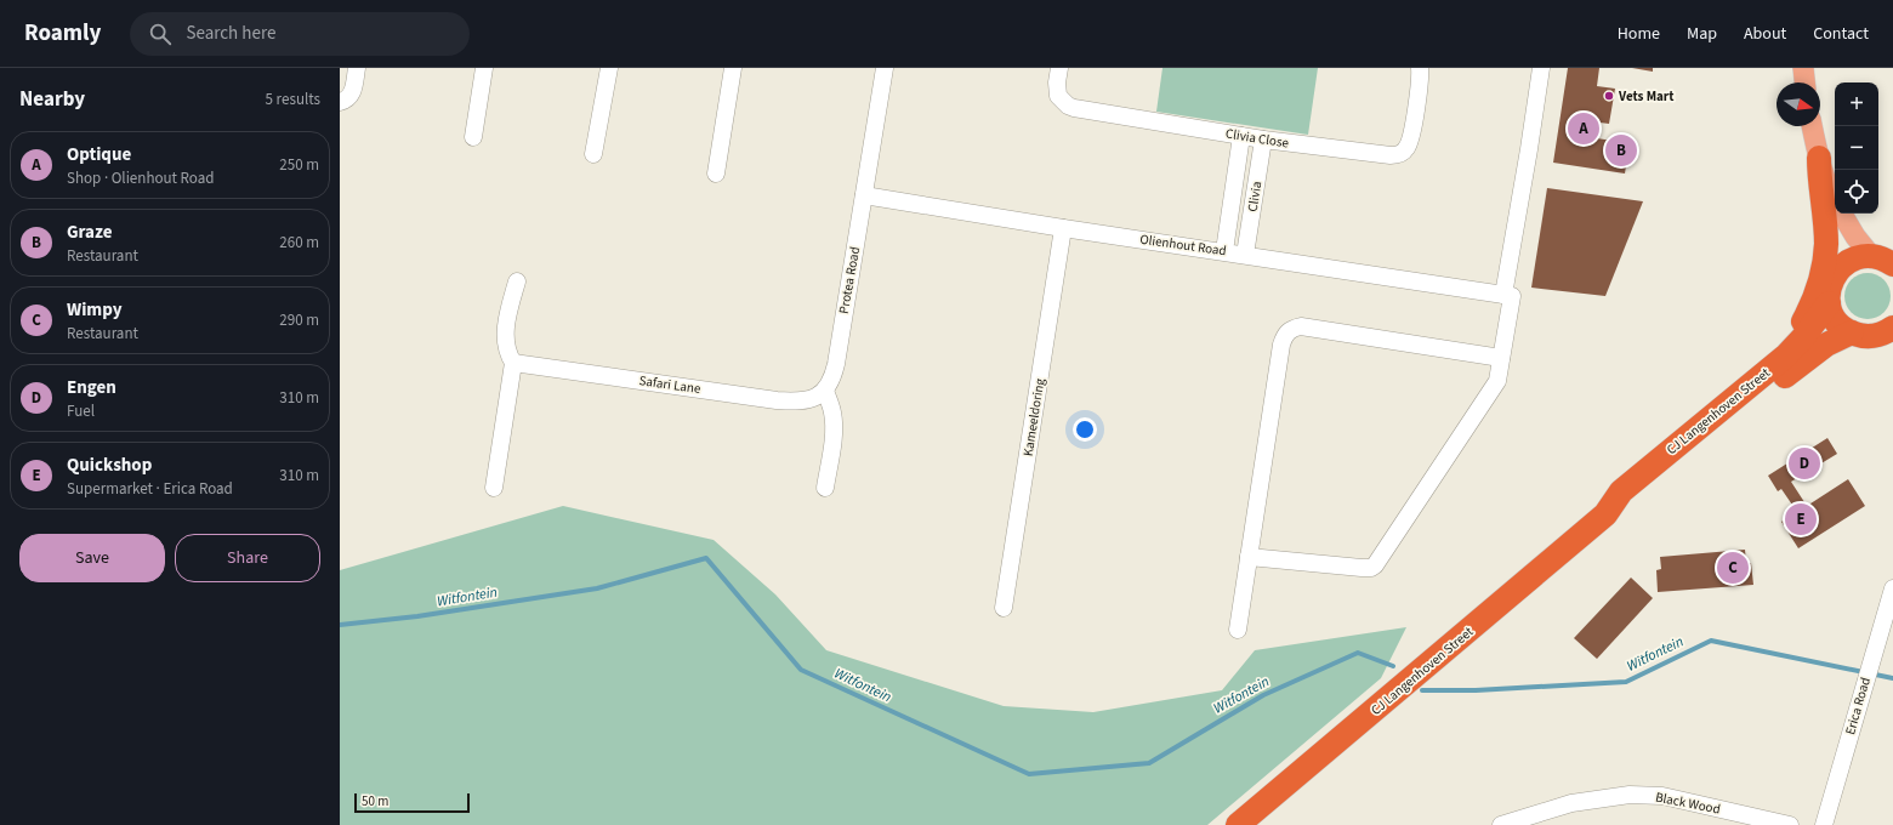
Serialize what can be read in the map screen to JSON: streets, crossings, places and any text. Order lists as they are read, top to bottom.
{
  "streets": {
    "highway": ["CJ Langenhoven Street"],
    "street": [
      "Clivia Close",
      "Clivia",
      "Olienhout Road",
      "Protea Road",
      "Safari Lane",
      "Kameeldoring",
      "Erica Road",
      "Black Wood"
    ]
  },
  "crossings": [
    ["Clivia Close", "Clivia"],
    ["Clivia", "Olienhout Road"],
    ["Olienhout Road", "Protea Road"],
    ["Olienhout Road", "Kameeldoring"],
    ["Protea Road", "Safari Lane"]
  ],
  "water": ["Witfontein"],
  "places": ["Vets Mart"],
  "scale_bar": "50 m",
  "north": "right",
  "page": {
    "header": "Roamly",
    "search": "Search here",
    "nav": [
      "Home",
      "Map",
      "About",
      "Contact"
    ],
    "heading": ["Nearby", "5 results"],
    "map_buttons": ["+", "−"],
    "pins": [
      "A",
      "B",
      "D",
      "E",
      "C"
    ],
    "list": [
      {
        "mark": "A",
        "name": "Optique",
        "note": "Shop · Olienhout Road",
        "value": "250 m"
      },
      {
        "mark": "B",
        "name": "Graze",
        "note": "Restaurant",
        "value": "260 m"
      },
      {
        "mark": "C",
        "name": "Wimpy",
        "note": "Restaurant",
        "value": "290 m"
      },
      {
        "mark": "D",
        "name": "Engen",
        "note": "Fuel",
        "value": "310 m"
      },
      {
        "mark": "E",
        "name": "Quickshop",
        "note": "Supermarket · Erica Road",
        "value": "310 m"
      }
    ],
    "buttons": ["Save", "Share"],
    "scale": "50 m"
  }
}
